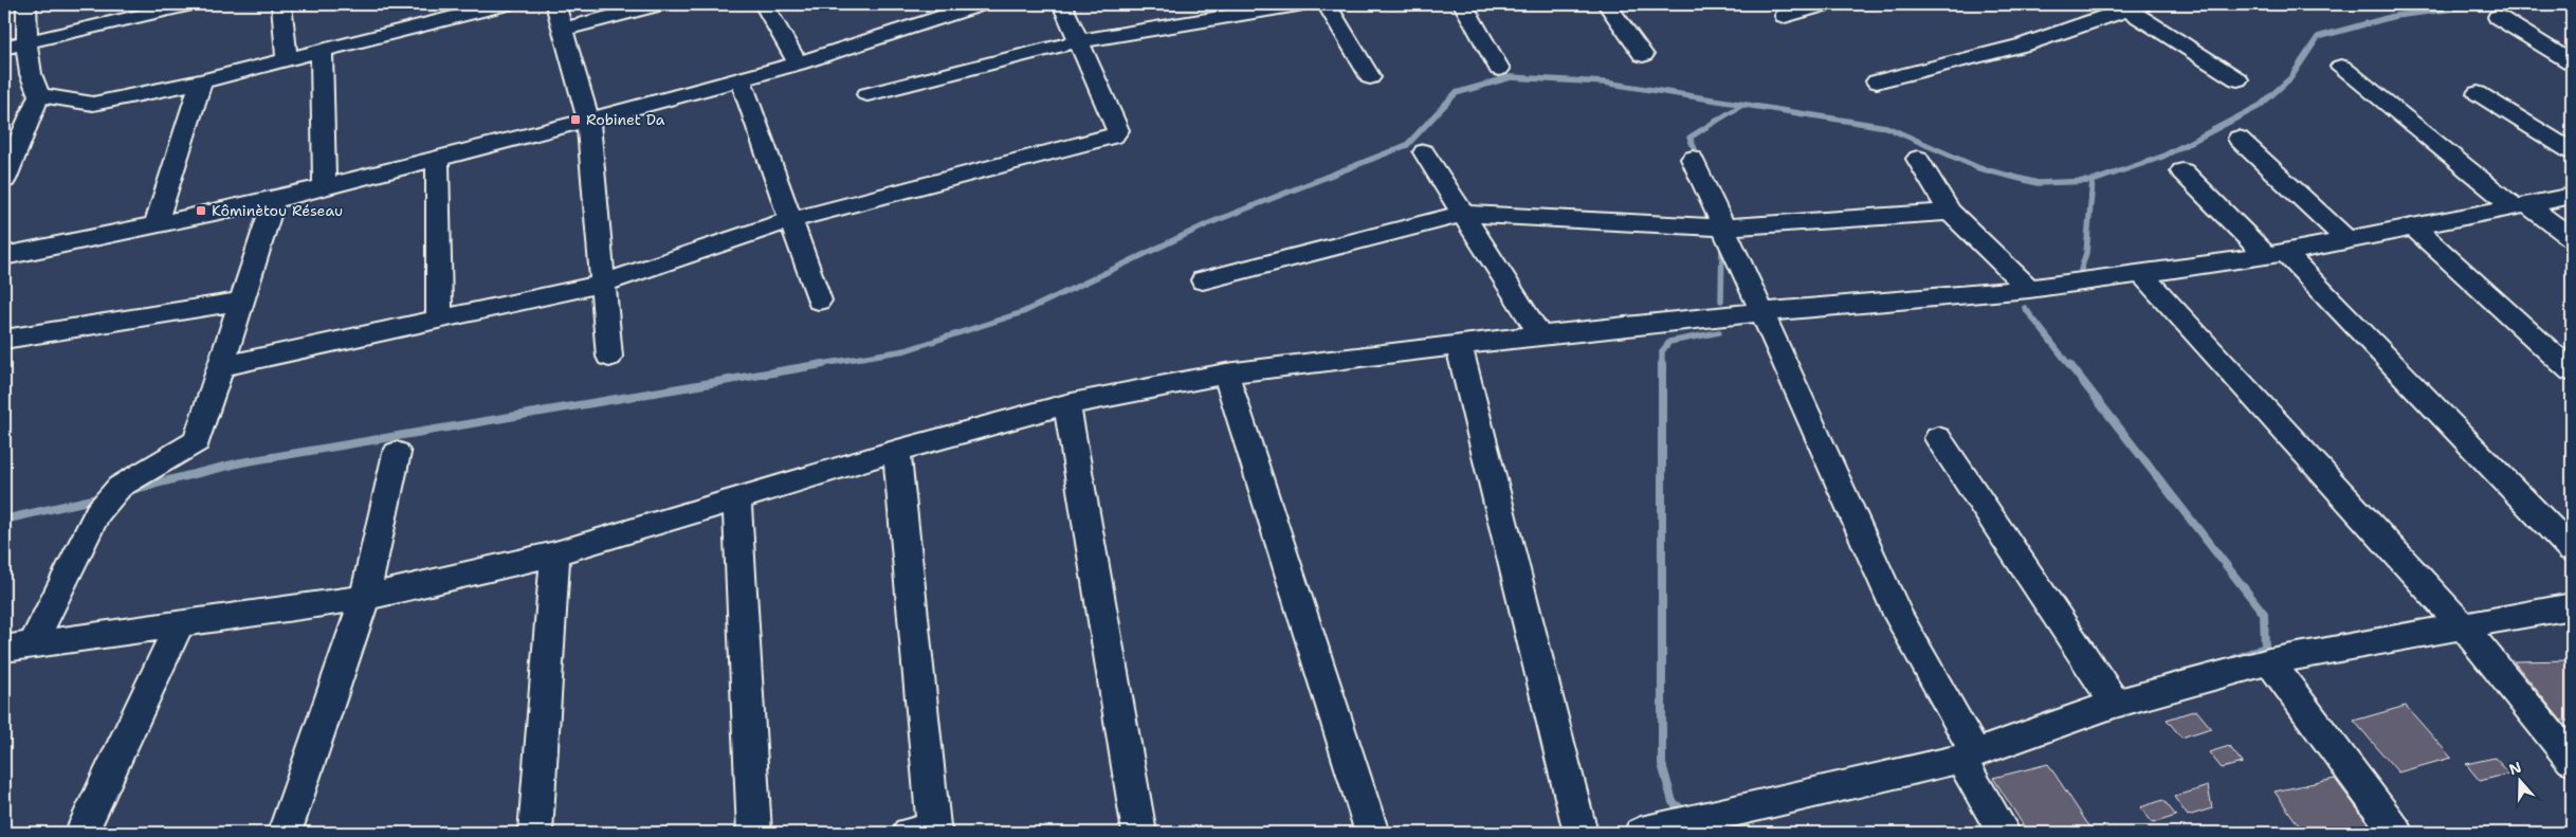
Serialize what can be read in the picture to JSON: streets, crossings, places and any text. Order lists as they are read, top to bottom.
{
  "places": {
    "transit": ["Robinet Da", "Kôminètou Réseau"]
  },
  "north": "top"
}
